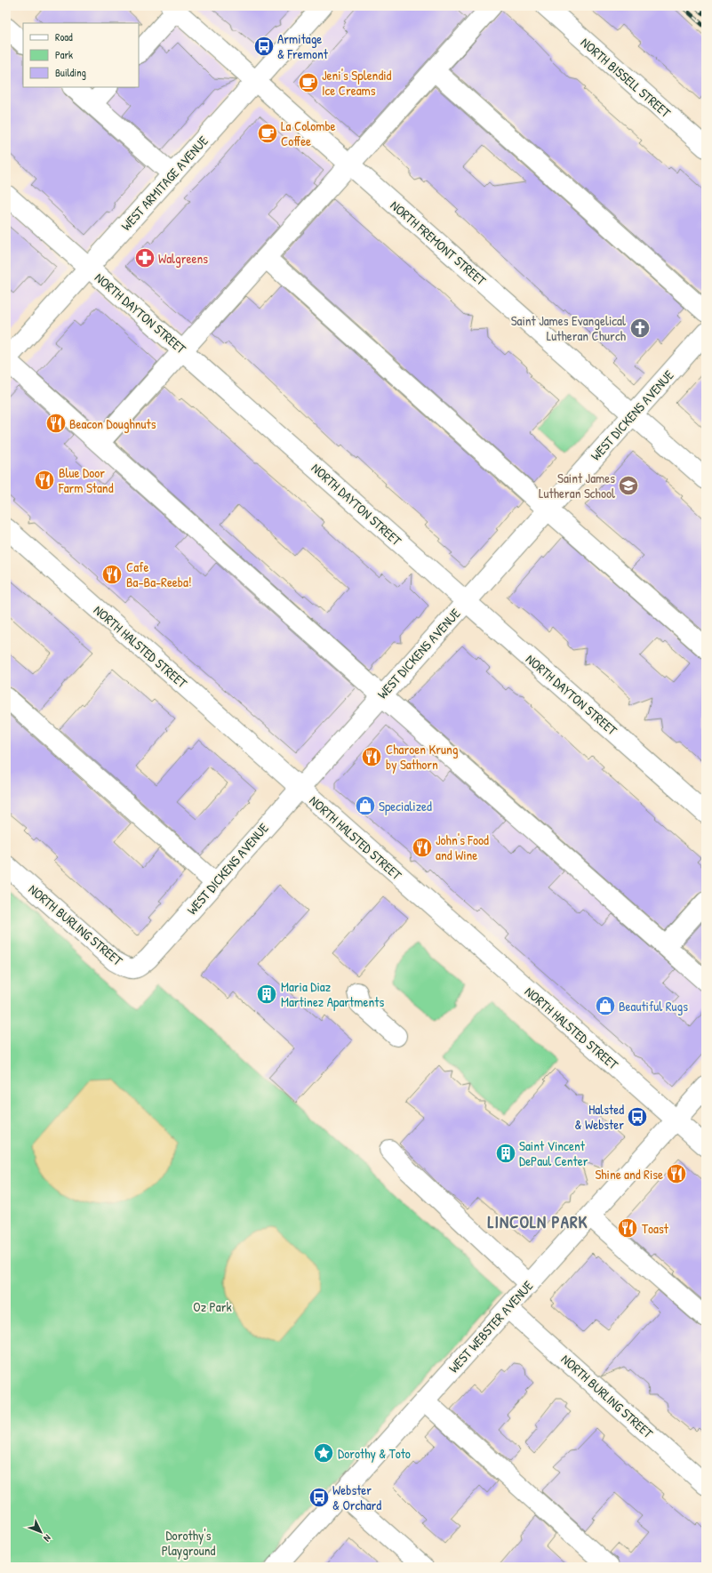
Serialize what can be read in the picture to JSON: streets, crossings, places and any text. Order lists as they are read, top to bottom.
{
  "streets": {
    "street": [
      "NORTH BISSELL STREET",
      "WEST ARMITAGE AVENUE",
      "NORTH FREMONT STREET",
      "NORTH DAYTON STREET",
      "WEST DICKENS AVENUE",
      "NORTH HALSTED STREET",
      "NORTH BURLING STREET",
      "WEST WEBSTER AVENUE"
    ]
  },
  "crossings": [
    ["WEST ARMITAGE AVENUE", "NORTH FREMONT STREET"],
    ["WEST ARMITAGE AVENUE", "NORTH DAYTON STREET"],
    ["NORTH FREMONT STREET", "WEST DICKENS AVENUE"],
    ["NORTH DAYTON STREET", "WEST DICKENS AVENUE"],
    ["WEST DICKENS AVENUE", "NORTH HALSTED STREET"],
    ["WEST DICKENS AVENUE", "NORTH BURLING STREET"],
    ["NORTH HALSTED STREET", "WEST WEBSTER AVENUE"],
    ["NORTH BURLING STREET", "WEST WEBSTER AVENUE"]
  ],
  "districts": ["LINCOLN PARK"],
  "parks": ["Oz Park", "Dorothy's Playground"],
  "places": {
    "bus stop": ["Armitage & Fremont", "Halsted & Webster", "Webster & Orchard"],
    "cafe": ["Jeni's Splendid Ice Creams", "La Colombe Coffee"],
    "pharmacy": ["Walgreens"],
    "church": ["Saint James Evangelical Lutheran Church"],
    "restaurant": [
      "Beacon Doughnuts",
      "Blue Door Farm Stand",
      "Cafe Ba-Ba-Reeba!",
      "Charoen Krung by Sathorn",
      "John's Food and Wine",
      "Shine and Rise",
      "Toast"
    ],
    "school or university": ["Saint James Lutheran School"],
    "shop": ["Specialized", "Beautiful Rugs"],
    "building": ["Maria Diaz Martinez Apartments", "Saint Vincent DePaul Center"],
    "place": ["Dorothy & Toto"]
  },
  "legend": ["Road", "Park", "Building"],
  "north": "bottom right"
}
